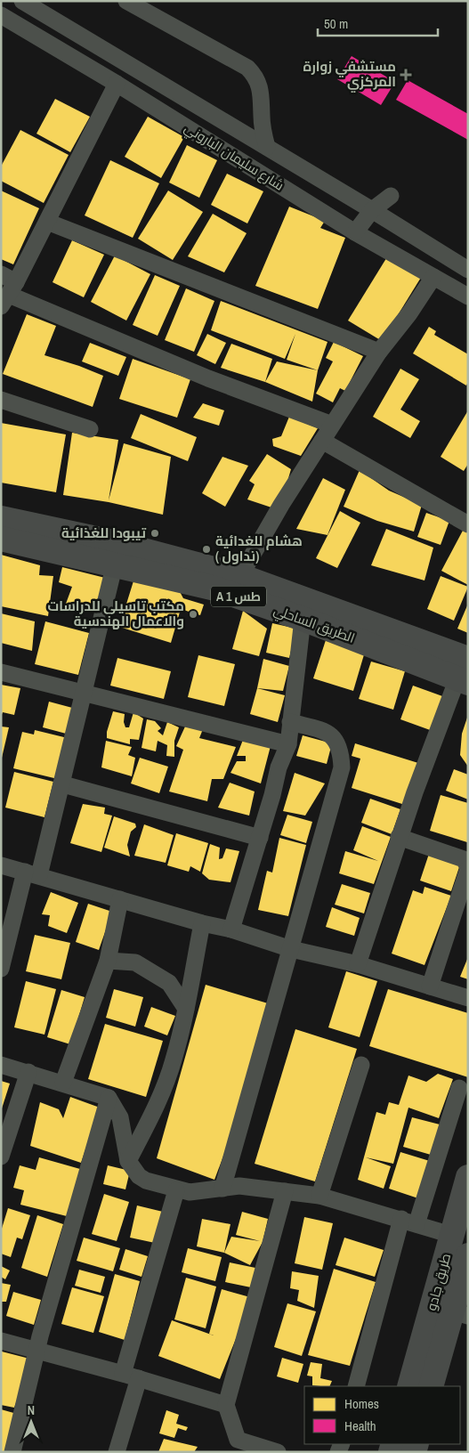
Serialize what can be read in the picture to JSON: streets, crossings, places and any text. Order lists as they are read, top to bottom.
{
  "streets": {
    "highway": ["A 1 طس", "الطريق الساحلي", "طريق جادو"],
    "street": ["شارع سليمان الباروني"]
  },
  "places": {
    "health": ["مستشفي زوارة المركزي"],
    "other": ["تيبودا للغذائية", "هشام للغدائية ( تداول)", "مكتب تاسيلي للدراسات والاعمال الهندسية"]
  },
  "legend": ["Homes", "Health"],
  "scale_bar": "50 m",
  "north": "top"
}
